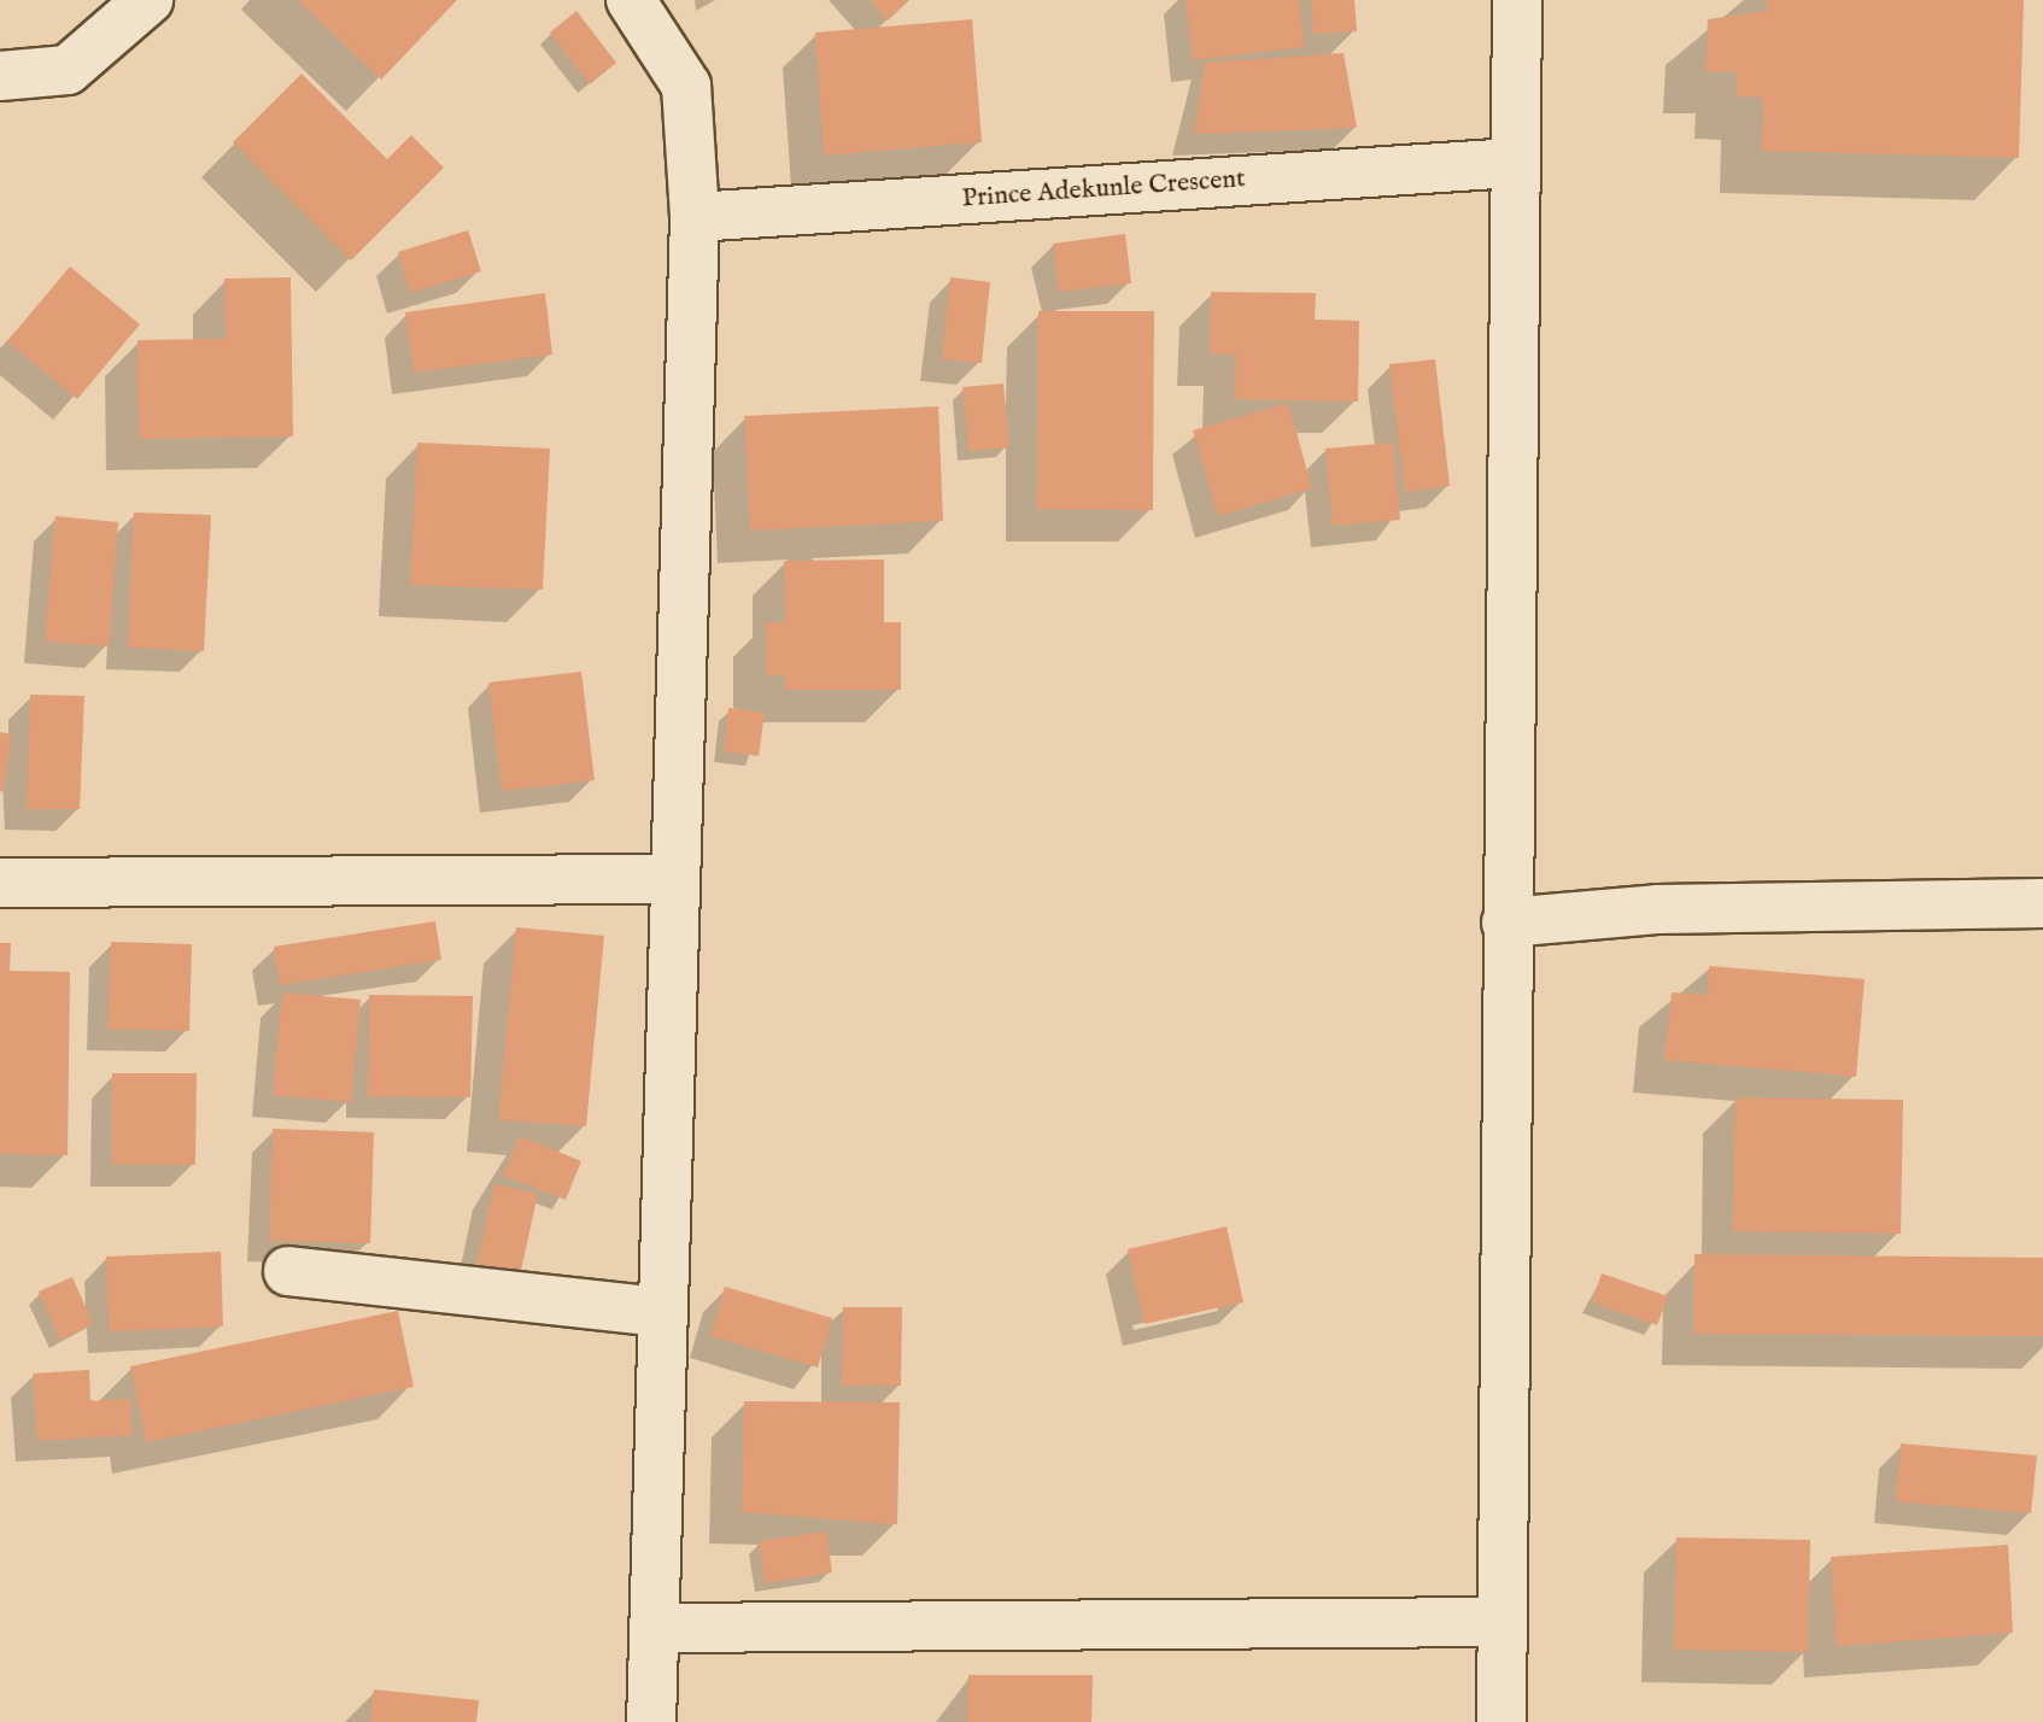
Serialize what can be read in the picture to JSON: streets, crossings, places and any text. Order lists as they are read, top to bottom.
{
  "streets": {
    "street": ["Prince Adekunle Crescent"]
  }
}
